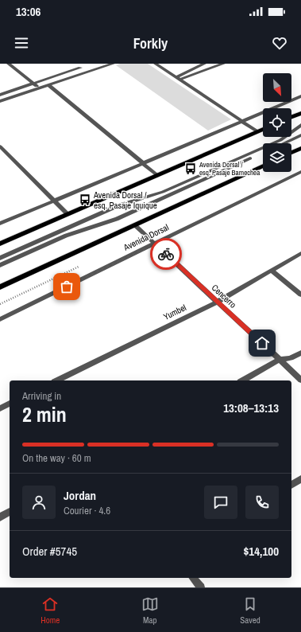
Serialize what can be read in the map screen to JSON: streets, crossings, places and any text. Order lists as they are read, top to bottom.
{
  "streets": {
    "main road": ["Avenida Dorsal"],
    "street": ["Cencerro", "Yumbel"]
  },
  "crossings": [
    ["Avenida Dorsal", "Cencerro"],
    ["Cencerro", "Yumbel"]
  ],
  "places": {
    "bus stop": ["Avenida Dorsal / esq. Pasaje Barnechea", "Avenida Dorsal / esq. Pasaje Iquique"]
  },
  "north": "bottom right",
  "page": {
    "status": "13:06",
    "header": "Forkly",
    "heading": ["2 min", "Arriving in", "13:08–13:13"],
    "panel": [
      "Jordan",
      "Courier · 4.6",
      "Order #5745",
      "$14,100"
    ],
    "bar": "On the way · 60 m",
    "tabs": ["Home", "Map", "Saved"]
  }
}
